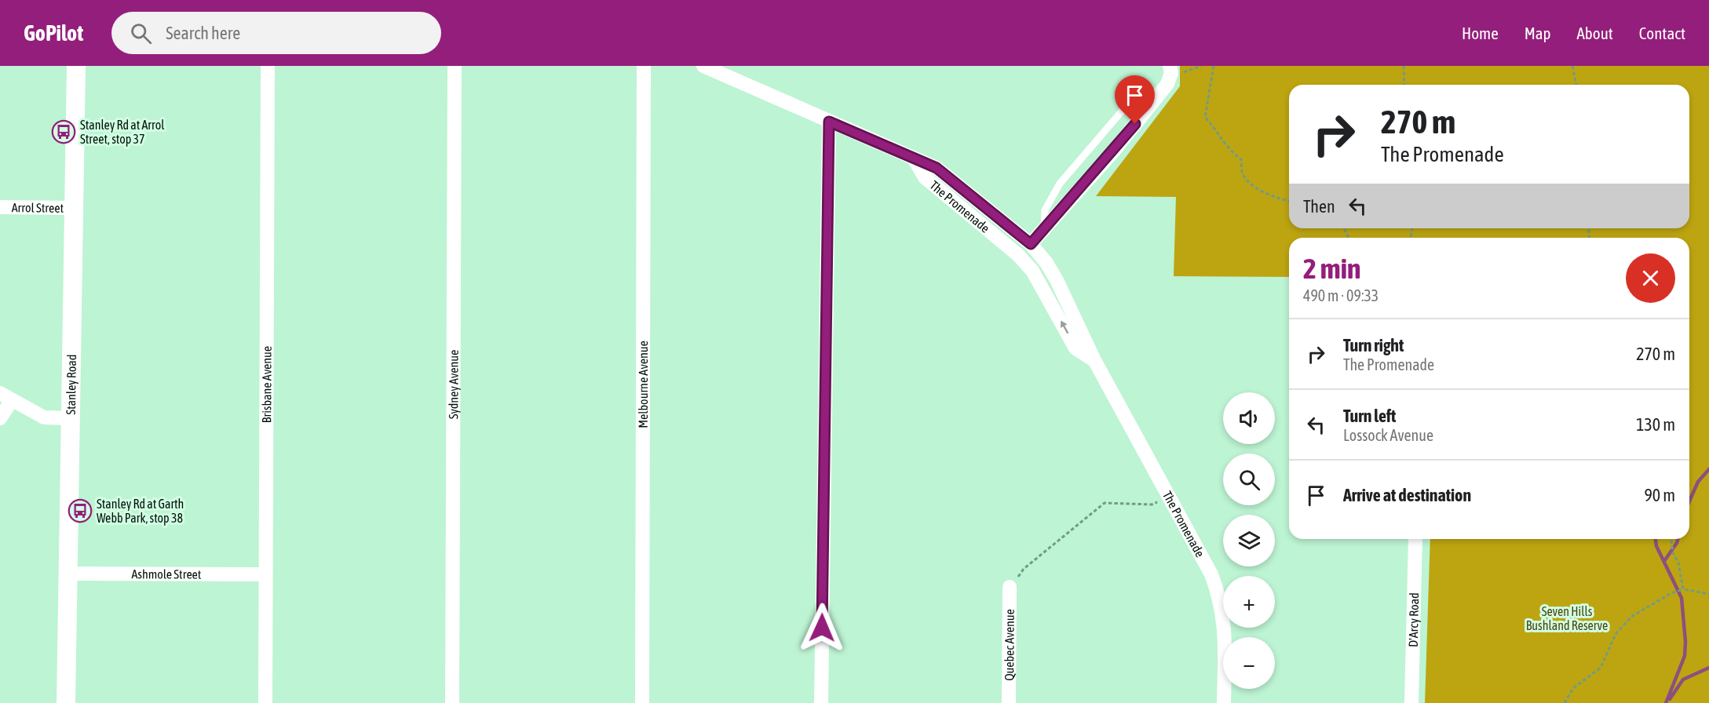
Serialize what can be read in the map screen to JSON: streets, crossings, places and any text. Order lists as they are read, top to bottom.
{
  "streets": {
    "main road": ["Stanley Road"],
    "street": [
      "The Promenade",
      "Arrol Street",
      "Brisbane Avenue",
      "Sydney Avenue",
      "Melbourne Avenue",
      "Ashmole Street",
      "D'Arcy Road",
      "Quebec Avenue"
    ]
  },
  "crossings": [
    ["Arrol Street", "Stanley Road"],
    ["Stanley Road", "Ashmole Street"],
    ["Brisbane Avenue", "Ashmole Street"]
  ],
  "parks": ["Seven Hills Bushland Reserve"],
  "places": {
    "bus stop": ["Stanley Rd at Arrol Street, stop 37", "Stanley Rd at Garth Webb Park, stop 38"]
  },
  "page": {
    "header": "GoPilot",
    "search": "Search here",
    "nav": [
      "Home",
      "Map",
      "About",
      "Contact"
    ],
    "turn": ["270 m", "The Promenade"],
    "then": "Then",
    "heading": ["2 min", "490 m · 09:33"],
    "list": [
      {
        "name": "Turn right",
        "note": "The Promenade",
        "value": "270 m"
      },
      {
        "name": "Turn left",
        "note": "Lossock Avenue",
        "value": "130 m"
      },
      {
        "name": "Arrive at destination",
        "value": "90 m"
      }
    ],
    "map_buttons": ["+", "−"]
  }
}
